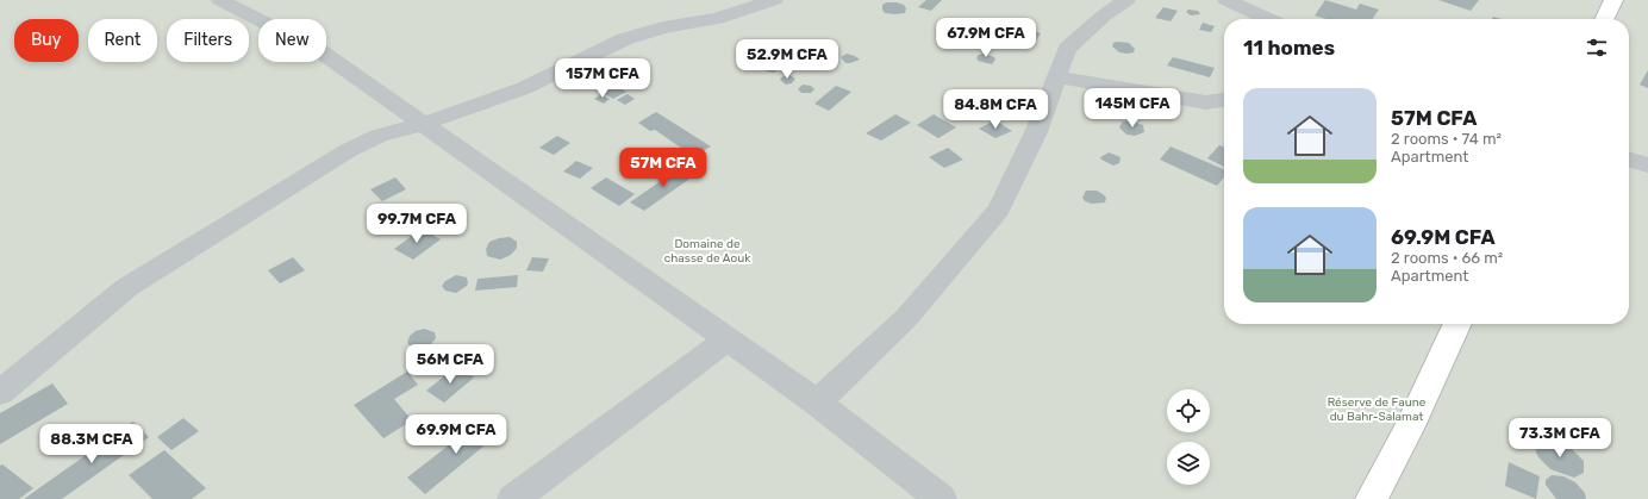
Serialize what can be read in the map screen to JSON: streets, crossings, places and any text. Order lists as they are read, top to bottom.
{
  "parks": ["Domaine de chasse de Aouk", "Réserve de Faune du Bahr-Salamat"],
  "page": {
    "price": [
      "67.9M CFA",
      "52.9M CFA",
      "157M CFA",
      "145M CFA",
      "84.8M CFA",
      "57M CFA",
      "99.7M CFA",
      "56M CFA",
      "69.9M CFA",
      "73.3M CFA",
      "88.3M CFA"
    ],
    "chip": [
      "Buy",
      "Rent",
      "Filters",
      "New"
    ],
    "heading": "11 homes",
    "list": [
      {
        "name": "57M CFA",
        "note": "2 rooms · 74 m² · Apartment"
      },
      {
        "name": "69.9M CFA",
        "note": "2 rooms · 66 m² · Apartment"
      }
    ]
  }
}
